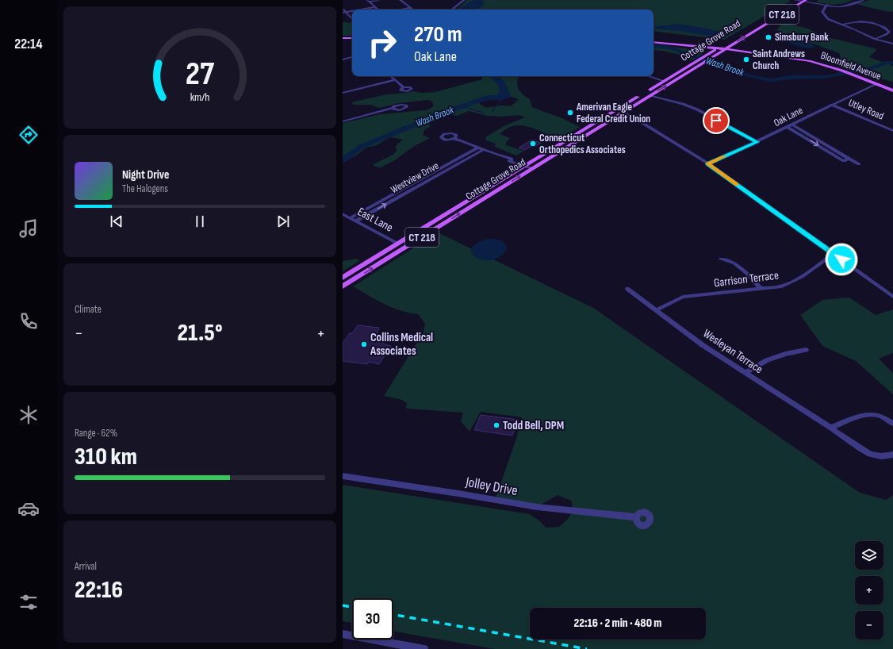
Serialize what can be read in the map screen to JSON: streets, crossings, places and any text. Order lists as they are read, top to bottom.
{
  "streets": {
    "main road": ["CT 218", "Cottage Grove Road", "Bloomfield Avenue"],
    "street": [
      "Utley Road",
      "Oak Lane",
      "Westview Drive",
      "East Lane",
      "Garrison Terrace",
      "Wesleyan Terrace",
      "Jolley Drive"
    ]
  },
  "crossings": [
    ["CT 218", "Cottage Grove Road"],
    ["Cottage Grove Road", "Bloomfield Avenue"],
    ["Cottage Grove Road", "East Lane"],
    ["Bloomfield Avenue", "Oak Lane"],
    ["Utley Road", "Oak Lane"],
    ["Westview Drive", "East Lane"],
    ["Garrison Terrace", "Wesleyan Terrace"]
  ],
  "water": ["Wash Brook"],
  "places": [
    "Simsbury Bank",
    "Saint Andrews Church",
    "Amerivan Eagle Federal Credit Union",
    "Connecticut Orthopedics Associates",
    "Collins Medical Associates",
    "Todd Bell, DPM"
  ],
  "page": {
    "tabs": "22:14",
    "turn": ["270 m", "Oak Lane"],
    "song": ["Night Drive", "The Halogens"],
    "tile": [
      "Climate",
      ["Range · 62%", "310 km"],
      ["Arrival", "22:16"]
    ],
    "heat": ["−", "21.5°", "+"],
    "map_buttons": ["+", "−"],
    "limit": "30",
    "trip": "22:16 · 2 min · 480 m",
    "gauge": ["27", "km/h"]
  }
}
